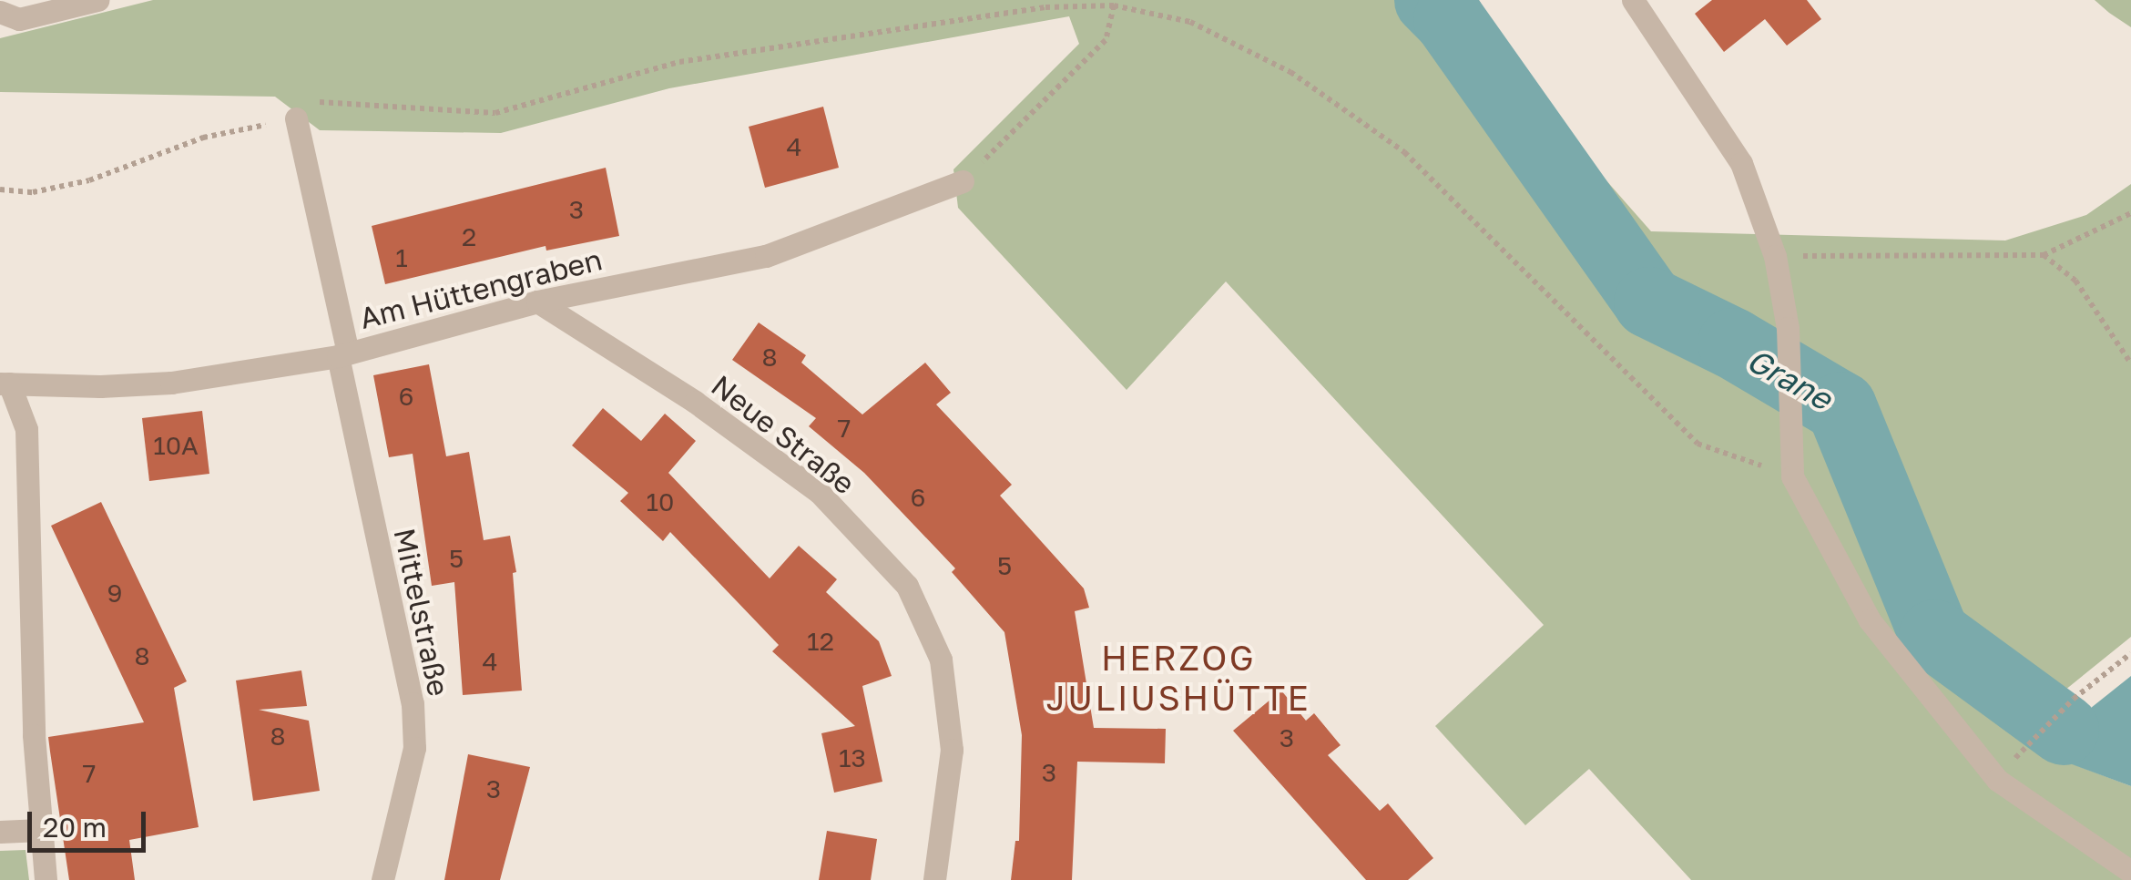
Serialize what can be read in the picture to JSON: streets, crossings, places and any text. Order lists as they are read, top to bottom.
{
  "streets": {
    "street": ["Am Hüttengraben", "Neue Straße", "Mittelstraße"]
  },
  "crossings": [
    ["Am Hüttengraben", "Neue Straße"],
    ["Am Hüttengraben", "Mittelstraße"]
  ],
  "districts": ["HERZOG JULIUSHÜTTE"],
  "water": ["Grane"],
  "house_numbers": [
    "4",
    "3",
    "2",
    "1",
    "8",
    "6",
    "7",
    "10A",
    "6",
    "10",
    "5",
    "5",
    "9",
    "12",
    "8",
    "4",
    "8",
    "3",
    "13",
    "3",
    "7",
    "3"
  ],
  "scale_bar": "20 m"
}
